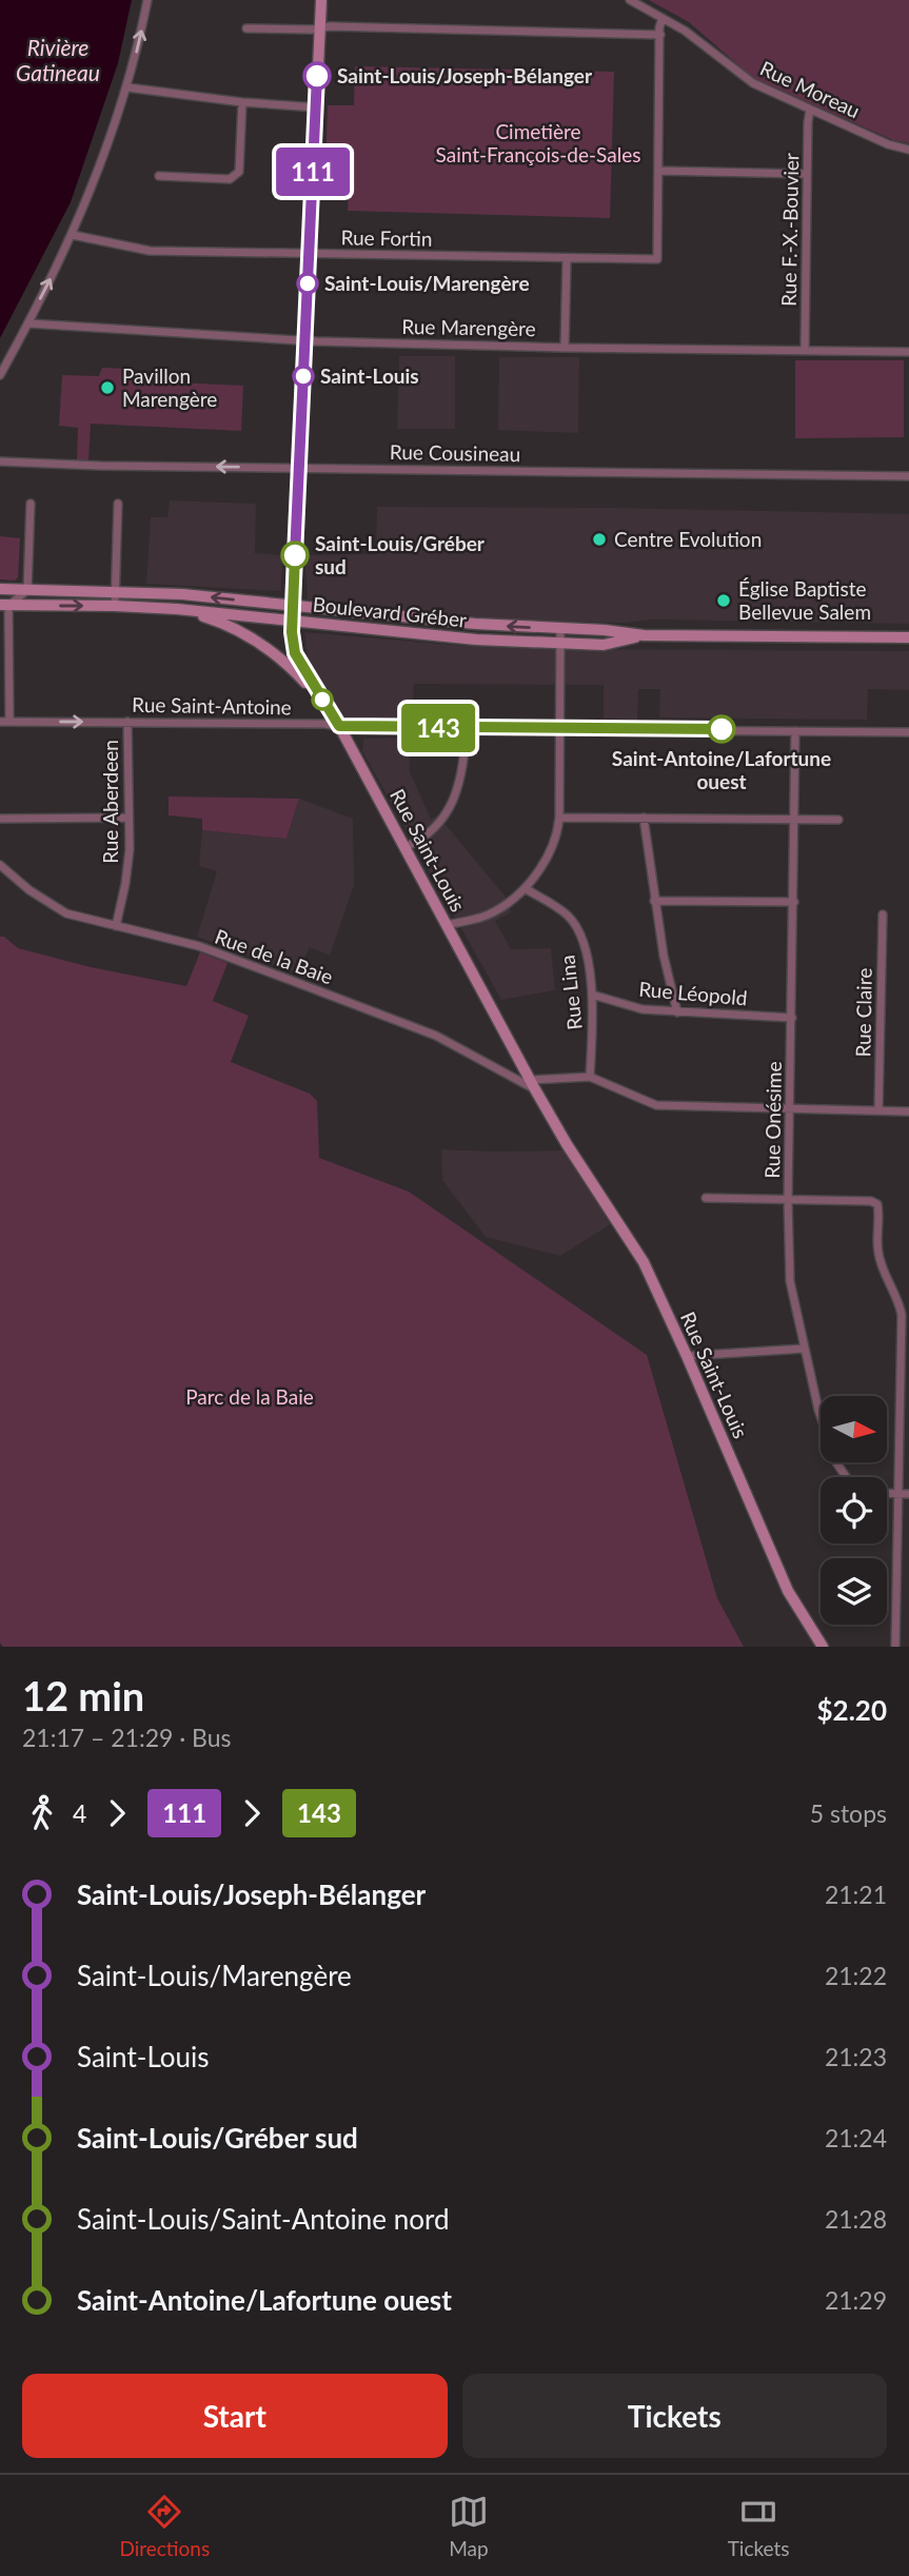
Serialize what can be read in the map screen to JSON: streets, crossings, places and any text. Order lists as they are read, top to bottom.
{
  "streets": {
    "main road": ["Boulevard Gréber", "Rue Saint-Louis"],
    "street": [
      "Rue Moreau",
      "Rue F.-X.-Bouvier",
      "Rue Fortin",
      "Rue Marengère",
      "Rue Cousineau",
      "Rue Saint-Antoine",
      "Rue Aberdeen",
      "Rue de la Baie",
      "Rue Lina",
      "Rue Léopold",
      "Rue Claire",
      "Rue Onésime"
    ]
  },
  "crossings": [
    ["Rue Moreau", "Rue F.-X.-Bouvier"],
    ["Rue F.-X.-Bouvier", "Rue Marengère"],
    ["Rue Fortin", "Rue Saint-Louis"],
    ["Rue Marengère", "Rue Saint-Louis"],
    ["Rue Cousineau", "Rue Saint-Louis"],
    ["Boulevard Gréber", "Rue Saint-Louis"],
    ["Rue Saint-Antoine", "Rue Aberdeen"],
    ["Rue Saint-Antoine", "Rue Saint-Louis"],
    ["Rue Saint-Antoine", "Rue Onésime"],
    ["Rue Aberdeen", "Rue de la Baie"],
    ["Rue Saint-Louis", "Rue de la Baie"],
    ["Rue Lina", "Rue Léopold"],
    ["Rue Léopold", "Rue Onésime"]
  ],
  "water": ["Rivière Gatineau"],
  "parks": ["Cimetière Saint-François-de-Sales", "Parc de la Baie"],
  "places": [
    "Saint-Louis/Joseph-Bélanger",
    "Saint-Louis/Marengère",
    "Saint-Louis",
    "Pavillon Marengère",
    "Centre Evolution",
    "Saint-Louis/Gréber sud",
    "Église Baptiste Bellevue Salem",
    "Saint-Antoine/Lafortune ouest"
  ],
  "lines": ["bus line 111", "bus line 143"],
  "north": "right",
  "page": {
    "on_map": ["111", "143"],
    "heading": ["12 min", "21:17 – 21:29 · Bus", "$2.20"],
    "legs": [
      "4",
      "111",
      "143",
      "5 stops"
    ],
    "list": [
      {
        "name": "Saint-Louis/Joseph-Bélanger",
        "value": "21:21"
      },
      {
        "name": "Saint-Louis/Marengère",
        "value": "21:22"
      },
      {
        "name": "Saint-Louis",
        "value": "21:23"
      },
      {
        "name": "Saint-Louis/Gréber sud",
        "value": "21:24"
      },
      {
        "name": "Saint-Louis/Saint-Antoine nord",
        "value": "21:28"
      },
      {
        "name": "Saint-Antoine/Lafortune ouest",
        "value": "21:29"
      }
    ],
    "buttons": ["Start", "Tickets"],
    "tabs": ["Directions", "Map", "Tickets"]
  }
}
